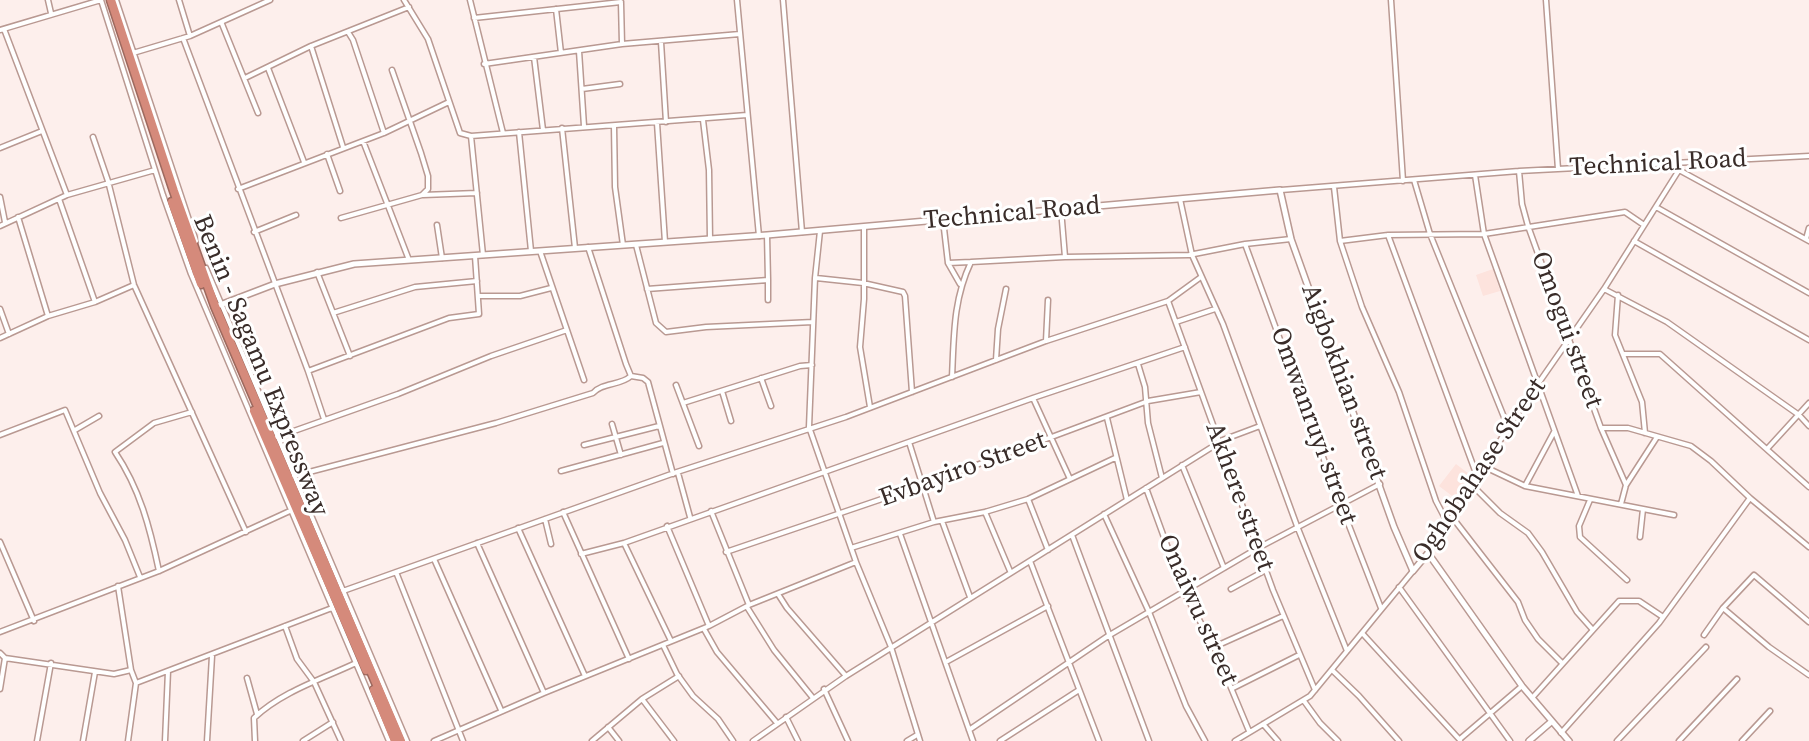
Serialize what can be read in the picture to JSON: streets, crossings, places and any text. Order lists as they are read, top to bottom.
{
  "streets": {
    "highway": ["Benin - Sagamu Expressway"],
    "street": [
      "Technical Road",
      "Omogui street",
      "Aigbokhian street",
      "Omwanruyi street",
      "Evbayiro Street",
      "Oghobahase Street",
      "Akhere street",
      "Onaiwu street"
    ]
  },
  "crossings": [
    ["Technical Road", "Omogui street"],
    ["Technical Road", "Aigbokhian street"],
    ["Omogui street", "Oghobahase Street"],
    ["Aigbokhian street", "Oghobahase Street"],
    ["Omwanruyi street", "Oghobahase Street"],
    ["Evbayiro Street", "Akhere street"],
    ["Oghobahase Street", "Akhere street"],
    ["Oghobahase Street", "Onaiwu street"]
  ]
}
